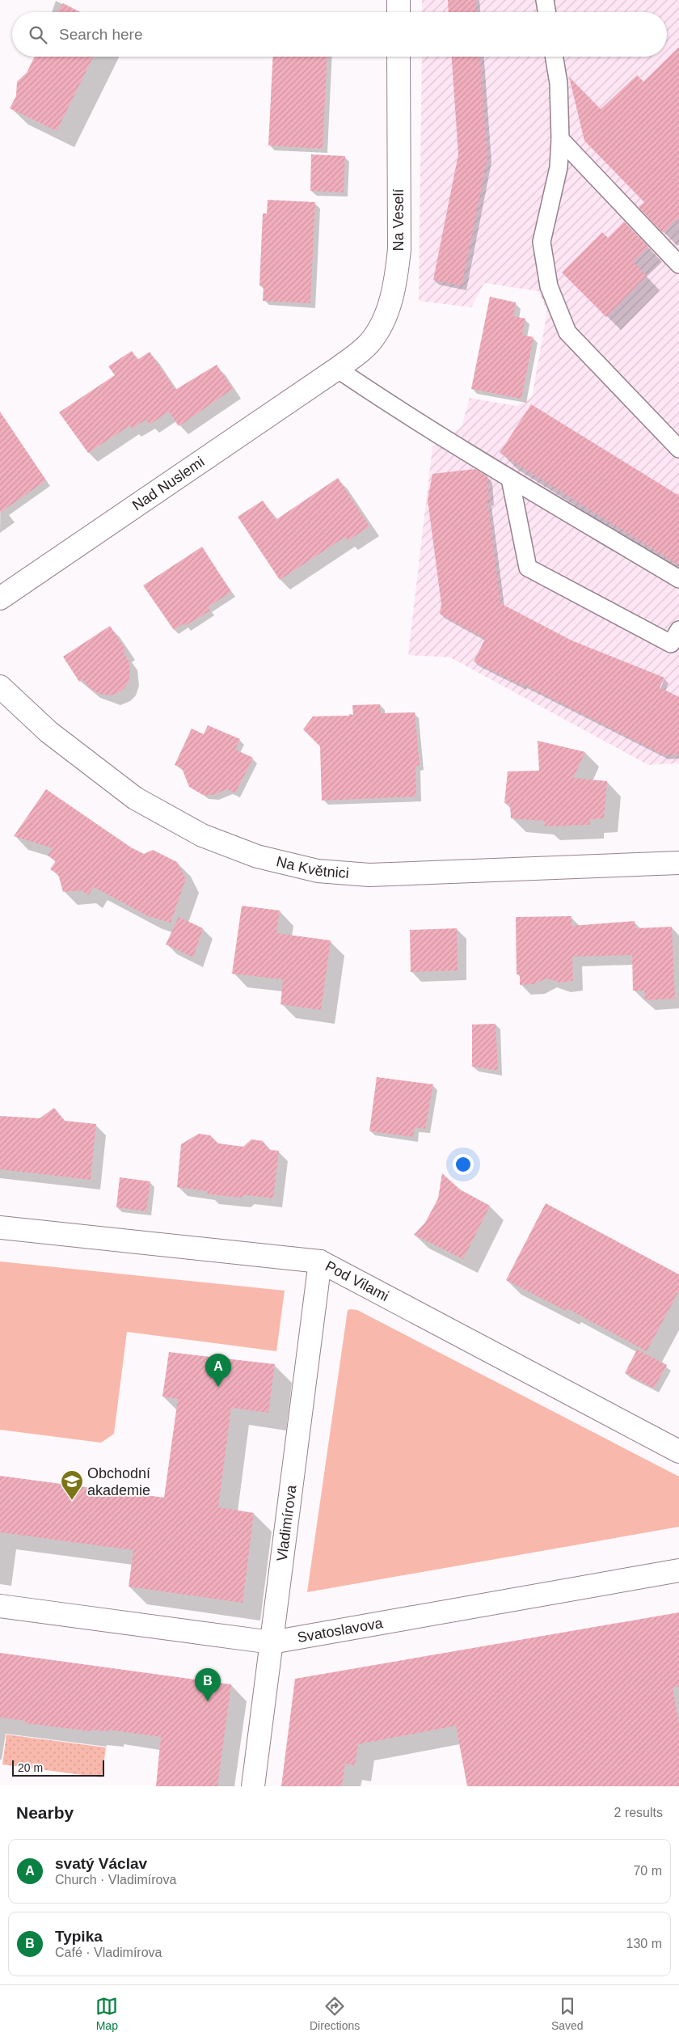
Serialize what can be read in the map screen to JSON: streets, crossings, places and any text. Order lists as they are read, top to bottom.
{
  "streets": {
    "street": [
      "Na Veselí",
      "Nad Nuslemi",
      "Na Květnici",
      "Pod Vilami",
      "Vladimírova",
      "Svatoslavova"
    ]
  },
  "crossings": [
    ["Na Veselí", "Nad Nuslemi"],
    ["Pod Vilami", "Vladimírova"],
    ["Vladimírova", "Svatoslavova"]
  ],
  "places": {
    "school or university": ["Obchodní akademie"]
  },
  "scale_bar": "20 m",
  "page": {
    "search": "Search here",
    "pins": ["A", "B"],
    "scale": "20 m",
    "heading": ["Nearby", "2 results"],
    "list": [
      {
        "mark": "A",
        "name": "svatý Václav",
        "note": "Church · Vladimírova",
        "value": "70 m"
      },
      {
        "mark": "B",
        "name": "Typika",
        "note": "Café · Vladimírova",
        "value": "130 m"
      }
    ],
    "nav": ["Map", "Directions", "Saved"]
  }
}
